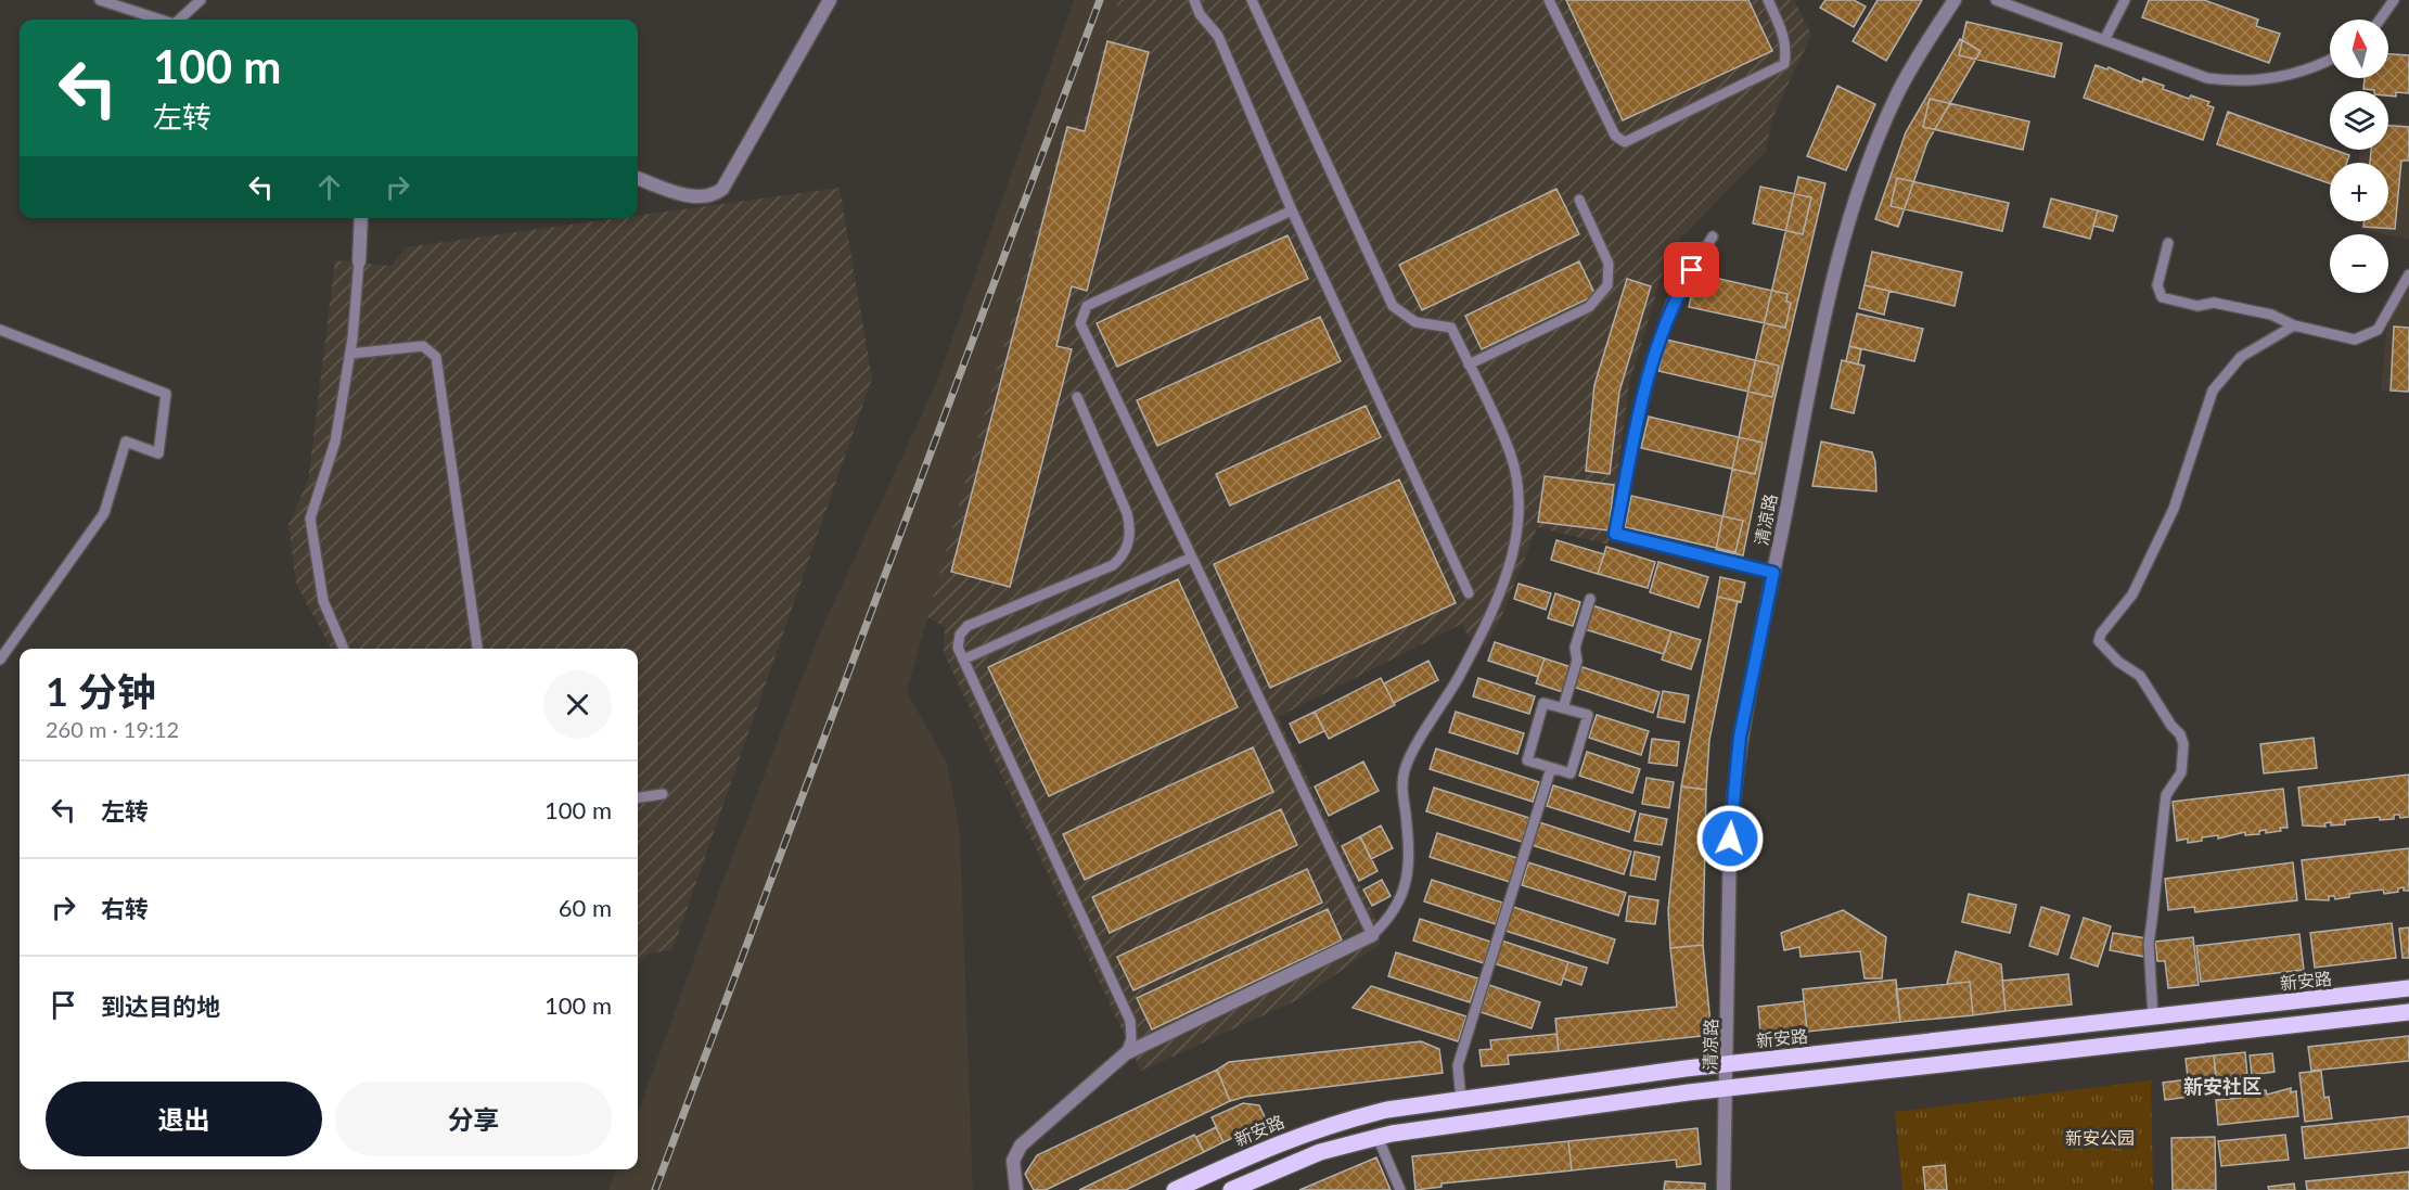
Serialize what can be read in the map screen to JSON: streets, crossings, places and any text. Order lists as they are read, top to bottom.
{
  "streets": {
    "main road": ["新安路"],
    "street": ["清凉路"]
  },
  "crossings": [
    ["清凉路", "新安路"]
  ],
  "districts": ["新安社区"],
  "parks": ["新安公园"],
  "north": "top",
  "page": {
    "map_buttons": ["+", "−"],
    "turn": ["100 m", "左转"],
    "heading": ["1 分钟", "260 m · 19:12"],
    "list": [
      {
        "name": "左转",
        "value": "100 m"
      },
      {
        "name": "右转",
        "value": "60 m"
      },
      {
        "name": "到达目的地",
        "value": "100 m"
      }
    ],
    "buttons": ["退出", "分享"]
  }
}
